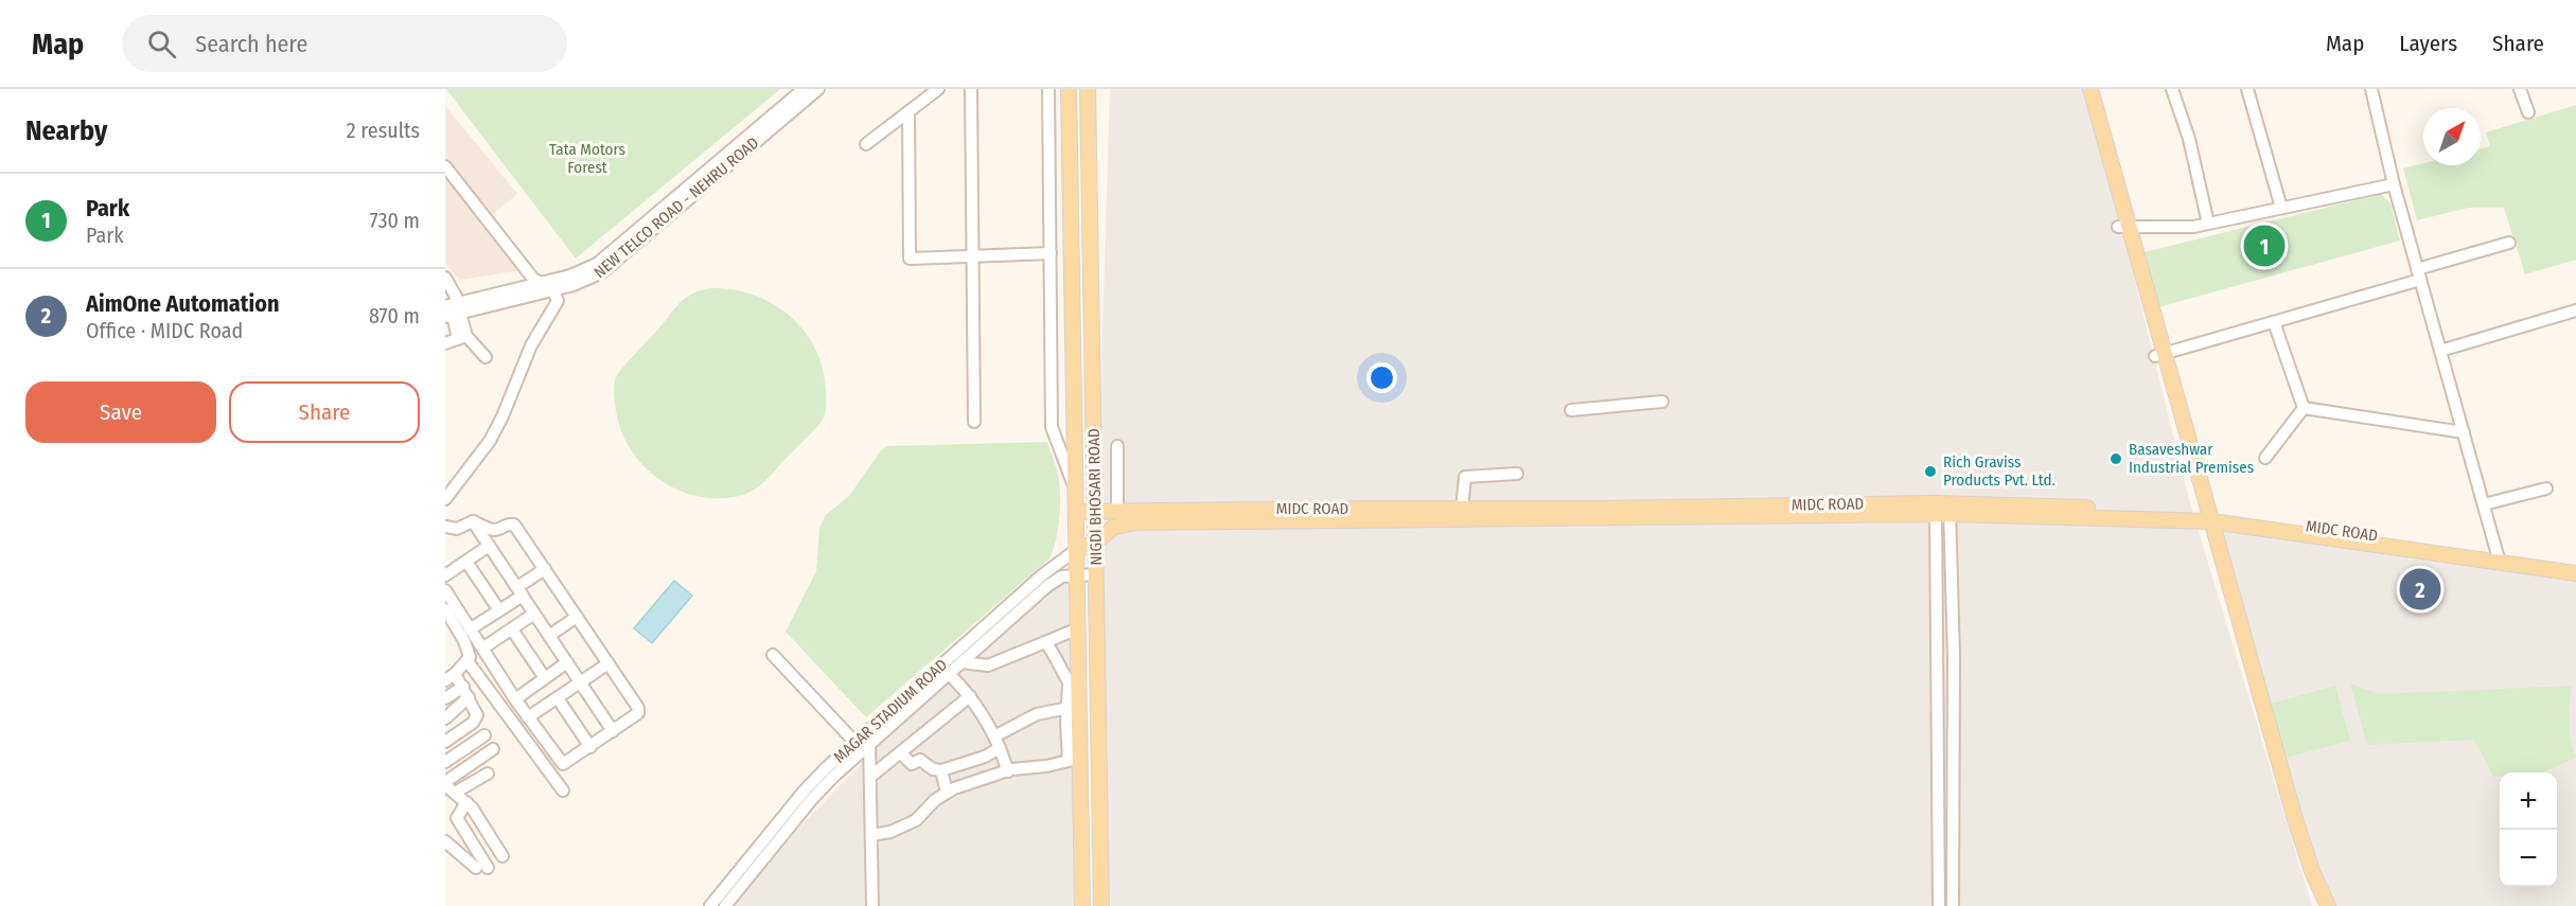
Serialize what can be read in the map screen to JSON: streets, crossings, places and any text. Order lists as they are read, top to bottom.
{
  "streets": {
    "main road": ["NIGDI BHOSARI ROAD", "MIDC ROAD", "MAGAR STADIUM ROAD"],
    "street": ["NEW TELCO ROAD - NEHRU ROAD"]
  },
  "crossings": [
    ["NIGDI BHOSARI ROAD", "MIDC ROAD"],
    ["NIGDI BHOSARI ROAD", "MAGAR STADIUM ROAD"],
    ["MIDC ROAD", "MAGAR STADIUM ROAD"]
  ],
  "parks": ["Tata Motors Forest"],
  "places": ["Basaveshwar Industrial Premises", "Rich Graviss Products Pvt. Ltd."],
  "north": "top right",
  "page": {
    "header": "Map",
    "search": "Search here",
    "nav": ["Map", "Layers", "Share"],
    "heading": ["Nearby", "2 results"],
    "list": [
      {
        "mark": "1",
        "name": "Park",
        "note": "Park",
        "value": "730 m"
      },
      {
        "mark": "2",
        "name": "AimOne Automation",
        "note": "Office · MIDC Road",
        "value": "870 m"
      }
    ],
    "pins": ["1", "2"],
    "buttons": ["Save", "Share"],
    "map_buttons": ["+", "−"]
  }
}
